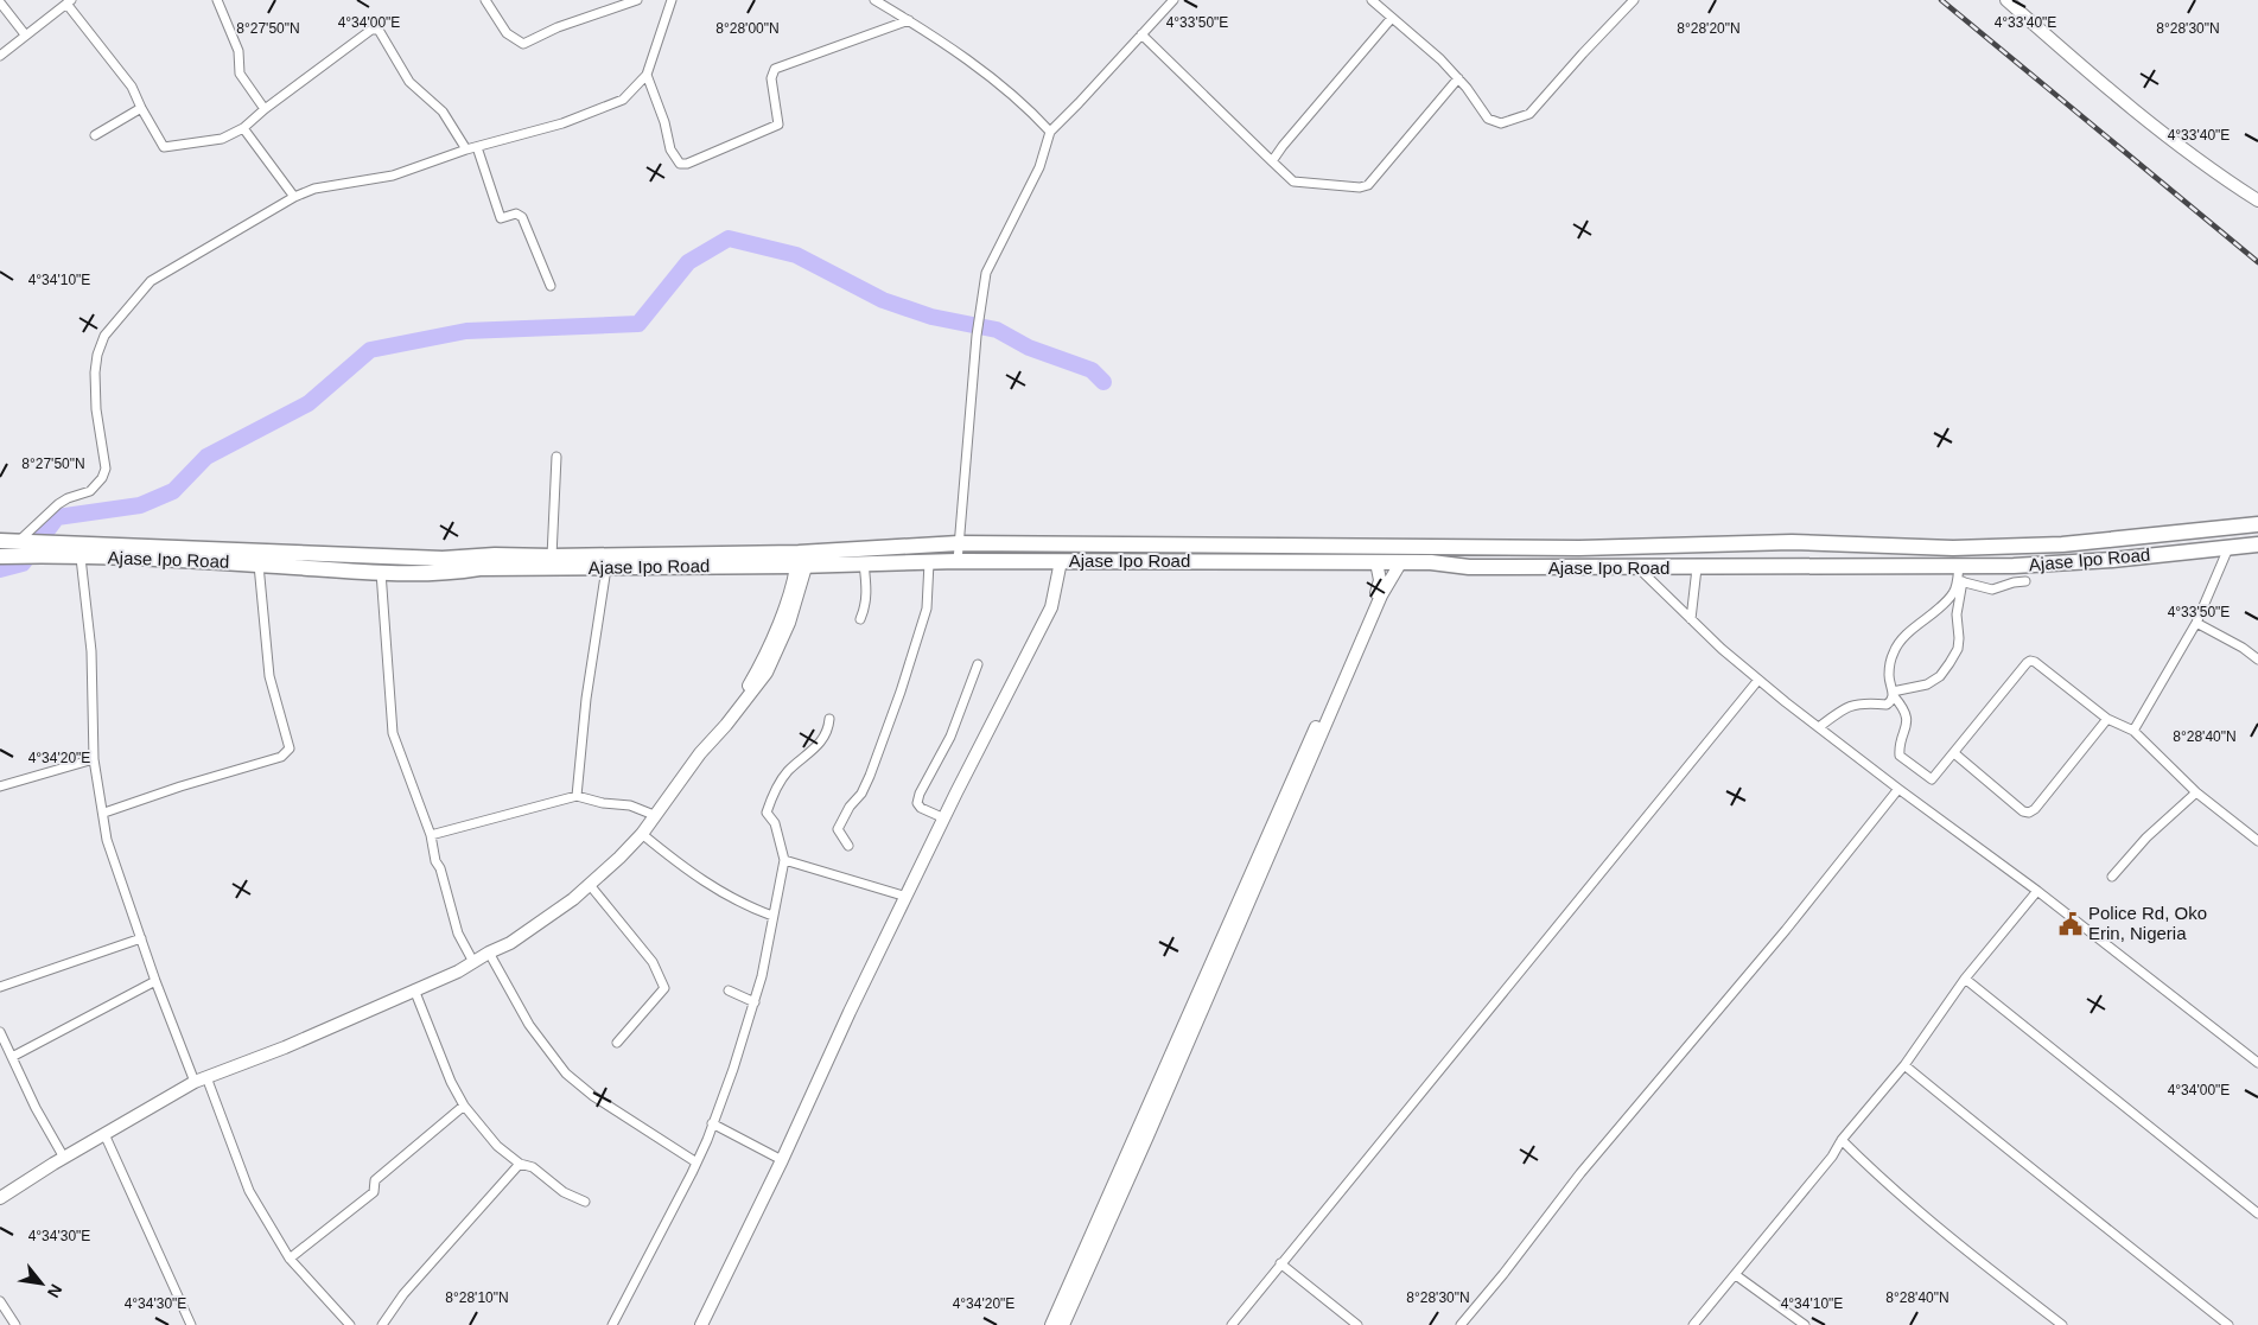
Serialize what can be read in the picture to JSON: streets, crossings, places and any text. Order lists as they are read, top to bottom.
{
  "streets": {
    "highway": ["Ajase Ipo Road"]
  },
  "places": {
    "public building": ["Police Rd, Oko Erin, Nigeria"]
  },
  "north": "bottom right",
  "coordinates": [
    "4°34'00\"E",
    "4°33'50\"E",
    "4°33'40\"E",
    "8°27'50\"N",
    "8°28'00\"N",
    "8°28'20\"N",
    "8°28'30\"N",
    "4°34'10\"E",
    "8°28'40\"N",
    "4°34'20\"E",
    "4°34'30\"E",
    "8°28'10\"N"
  ]
}
